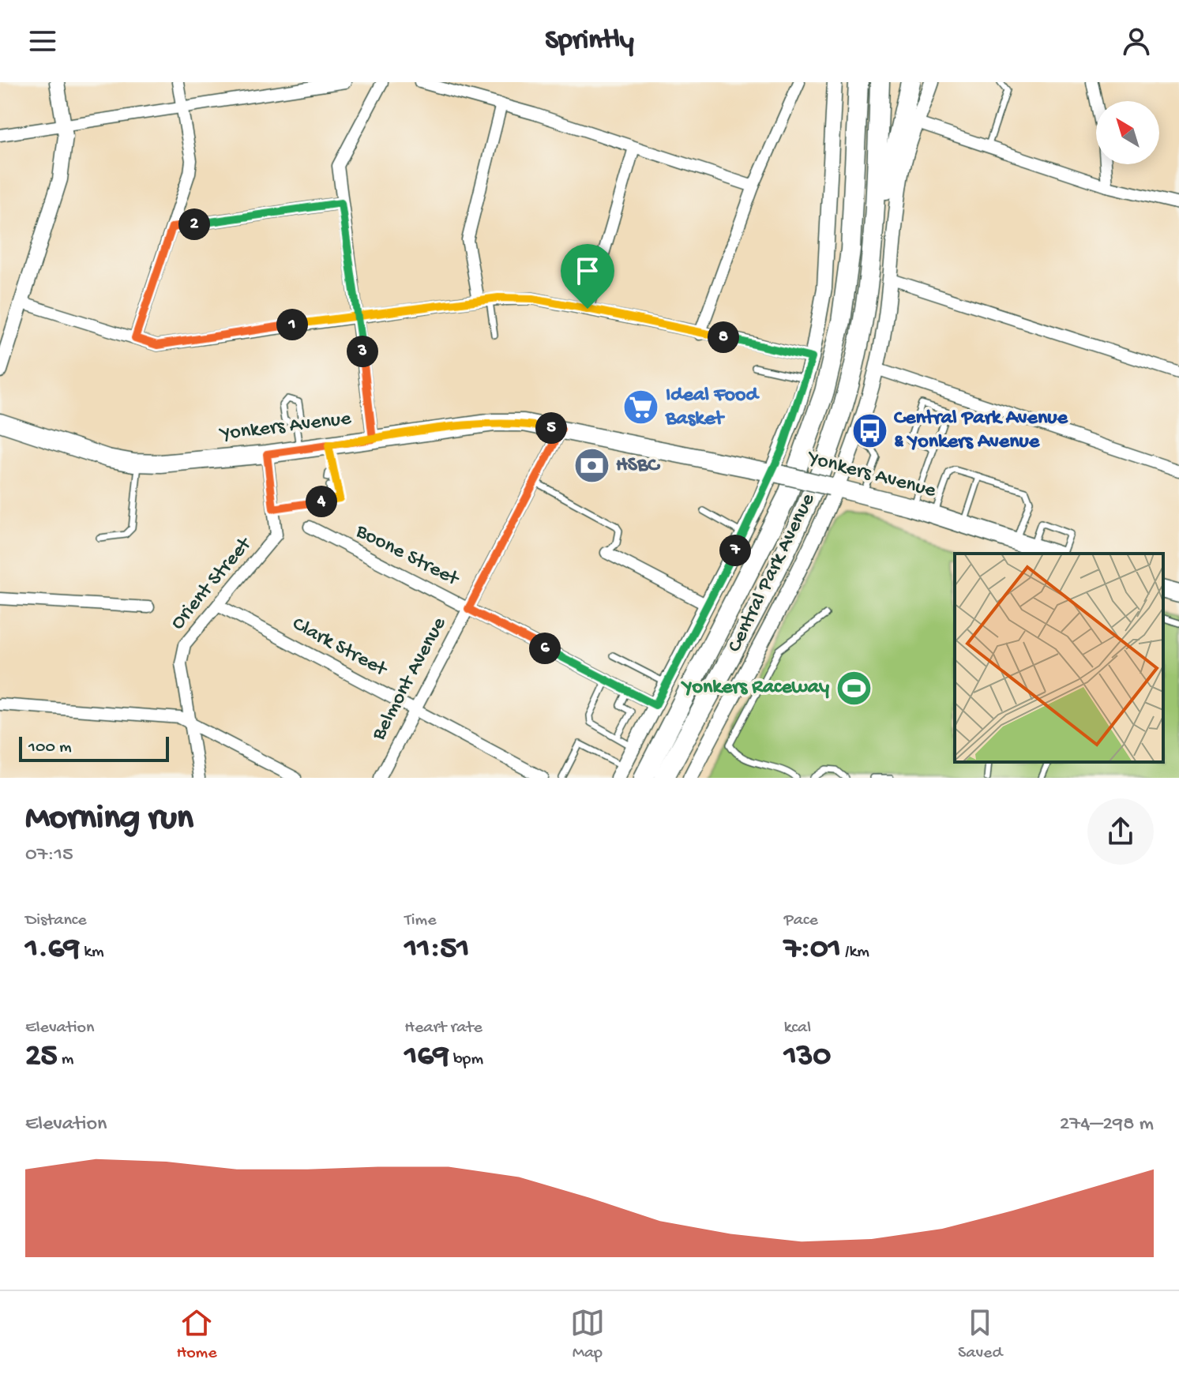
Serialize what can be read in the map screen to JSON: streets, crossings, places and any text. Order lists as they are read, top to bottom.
{
  "streets": {
    "main road": ["Yonkers Avenue", "Central Park Avenue"],
    "street": [
      "Boone Street",
      "Orient Street",
      "Clark Street",
      "Belmont Avenue"
    ]
  },
  "crossings": [
    ["Yonkers Avenue", "Central Park Avenue"],
    ["Yonkers Avenue", "Orient Street"],
    ["Yonkers Avenue", "Belmont Avenue"],
    ["Boone Street", "Central Park Avenue"],
    ["Boone Street", "Belmont Avenue"],
    ["Orient Street", "Clark Street"],
    ["Clark Street", "Belmont Avenue"]
  ],
  "places": {
    "supermarket": ["Ideal Food Basket"],
    "bus stop": ["Central Park Avenue & Yonkers Avenue"],
    "bank": ["HSBC"],
    "sports": ["Yonkers Raceway"]
  },
  "scale_bar": "100 m",
  "north": "top left",
  "page": {
    "header": "Sprintly",
    "pins": [
      "2",
      "1",
      "8",
      "3",
      "5",
      "4",
      "7",
      "6"
    ],
    "scale": "100 m",
    "heading": ["Morning run", "07:15"],
    "stats": [
      ["Distance", "1.69 km"],
      ["Time", "11:51"],
      ["Pace", "7:01 /km"],
      ["Elevation", "25 m"],
      ["Heart rate", "169 bpm"],
      ["kcal", "130"]
    ],
    "chart": ["Elevation", "274–298 m"],
    "tabs": ["Home", "Map", "Saved"]
  }
}
